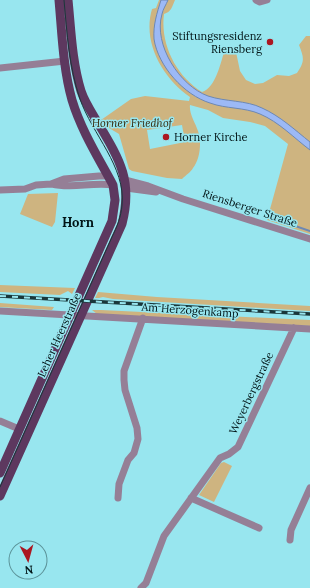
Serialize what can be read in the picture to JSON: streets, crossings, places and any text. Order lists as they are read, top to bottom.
{
  "streets": {
    "main road": ["Leher Heerstraße"],
    "street": ["Riensberger Straße", "Am Herzogenkamp", "Weyerbergstraße"]
  },
  "crossings": [
    ["Riensberger Straße", "Leher Heerstraße"],
    ["Am Herzogenkamp", "Leher Heerstraße"],
    ["Am Herzogenkamp", "Weyerbergstraße"]
  ],
  "districts": ["Horn"],
  "parks": ["Horner Friedhof"],
  "places": ["Stiftungsresidenz Riensberg", "Horner Kirche"],
  "north": "bottom"
}
